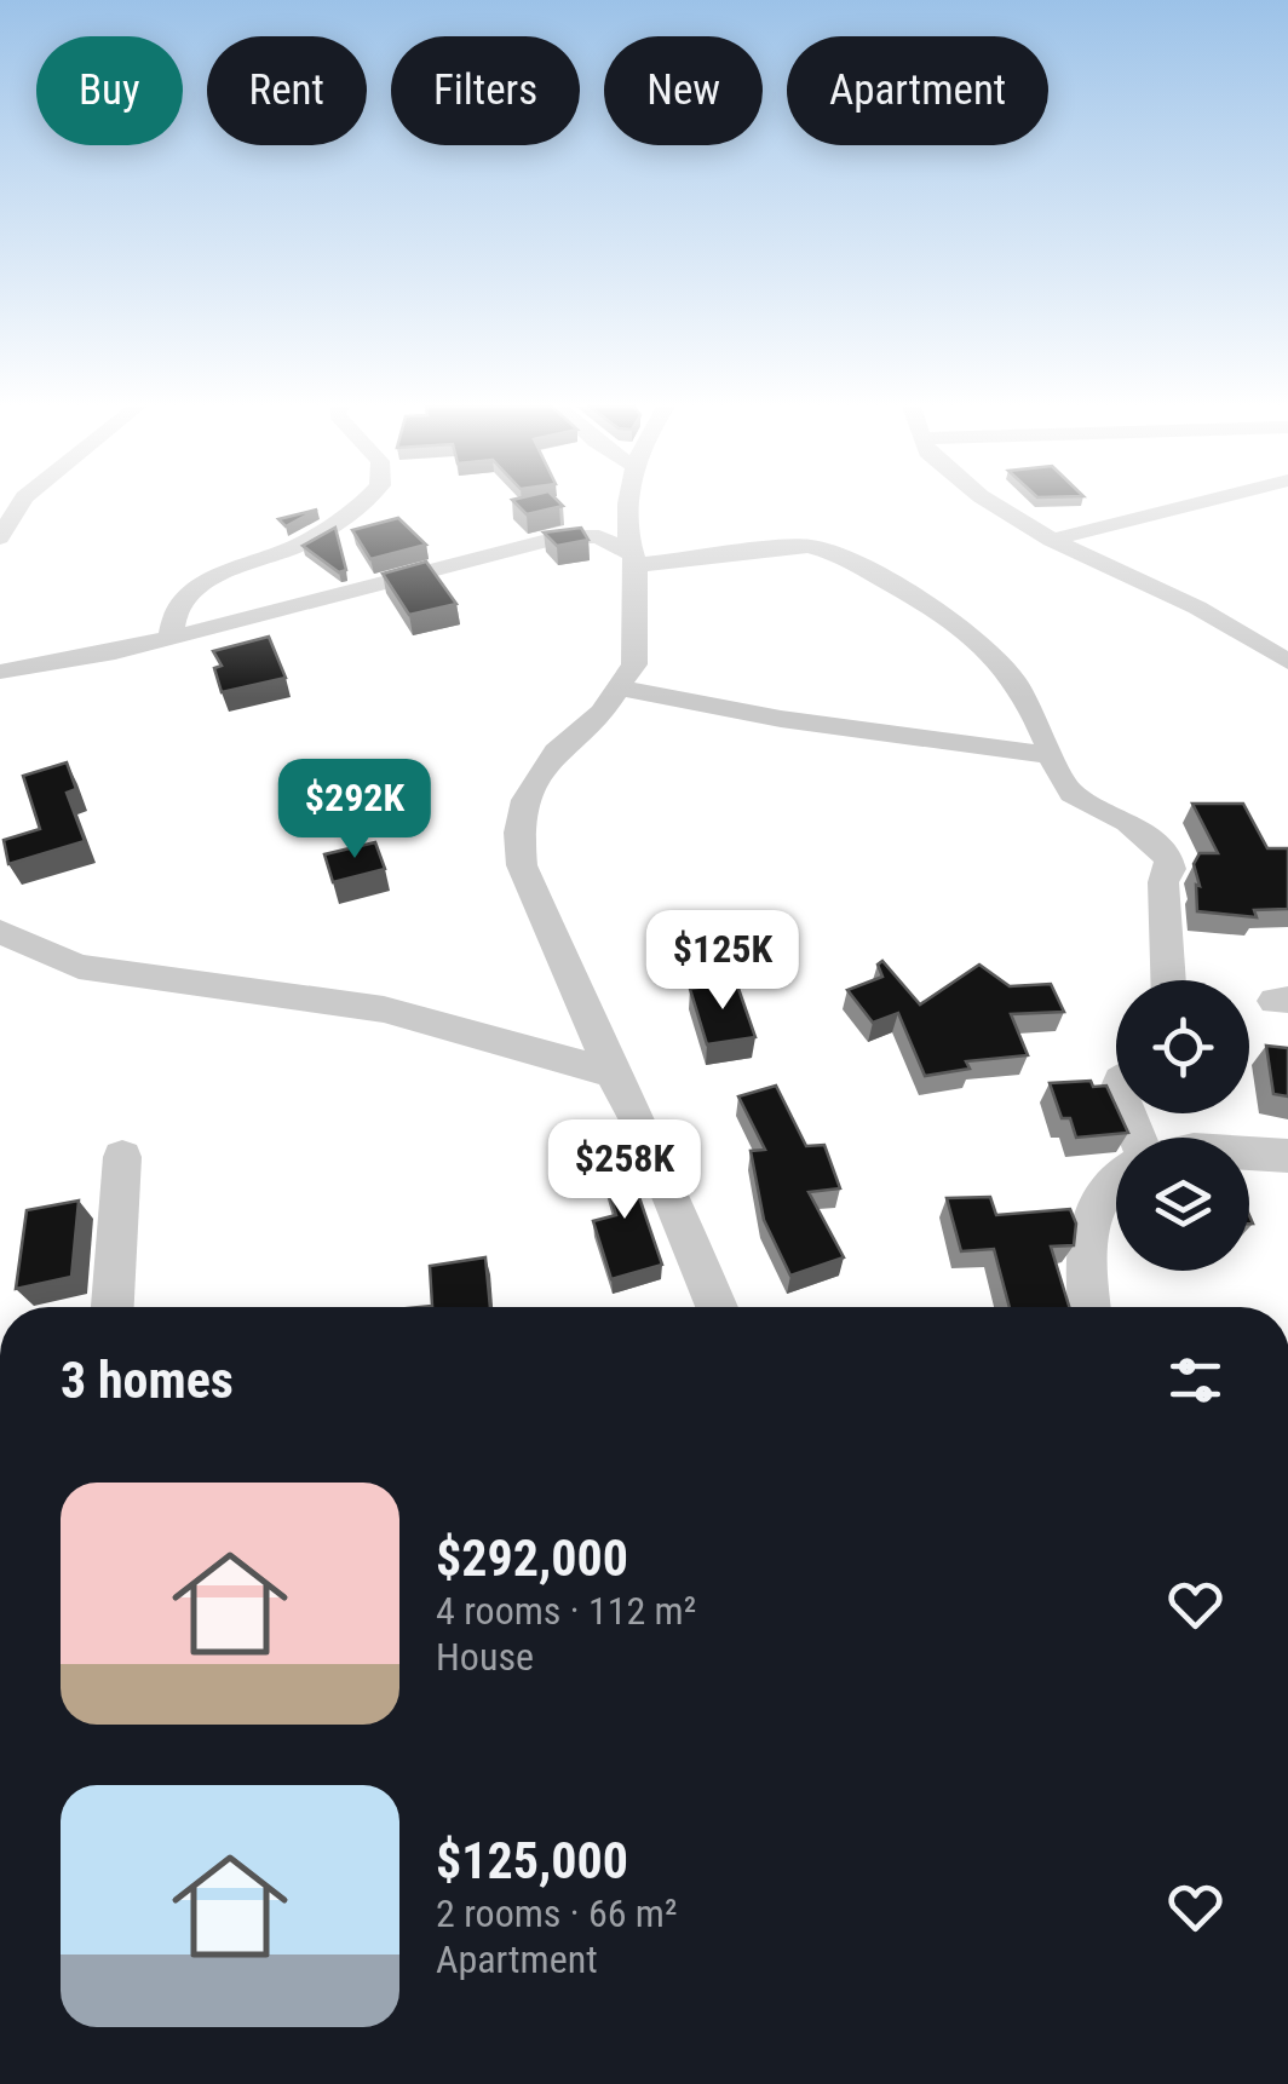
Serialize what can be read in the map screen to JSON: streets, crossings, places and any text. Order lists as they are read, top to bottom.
{
  "page": {
    "chip": [
      "Buy",
      "Rent",
      "Filters",
      "New",
      "Apartment"
    ],
    "price": ["$292K", "$125K", "$258K"],
    "heading": "3 homes",
    "list": [
      {
        "name": "$292,000",
        "note": "4 rooms · 112 m² · House"
      },
      {
        "name": "$125,000",
        "note": "2 rooms · 66 m² · Apartment"
      }
    ]
  }
}
